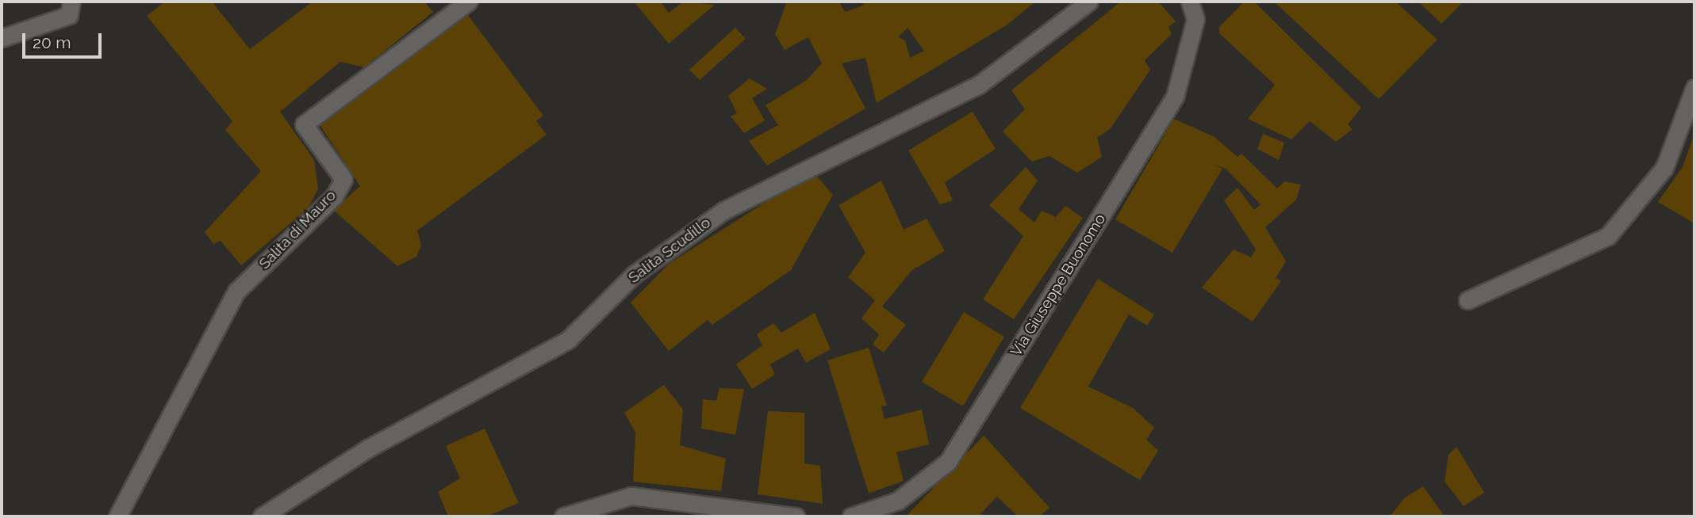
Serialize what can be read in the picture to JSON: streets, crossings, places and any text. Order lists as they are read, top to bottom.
{
  "streets": {
    "street": ["Salita di Mauro", "Salita Scudillo", "Via Giuseppe Buonomo"]
  },
  "scale_bar": "20 m"
}
